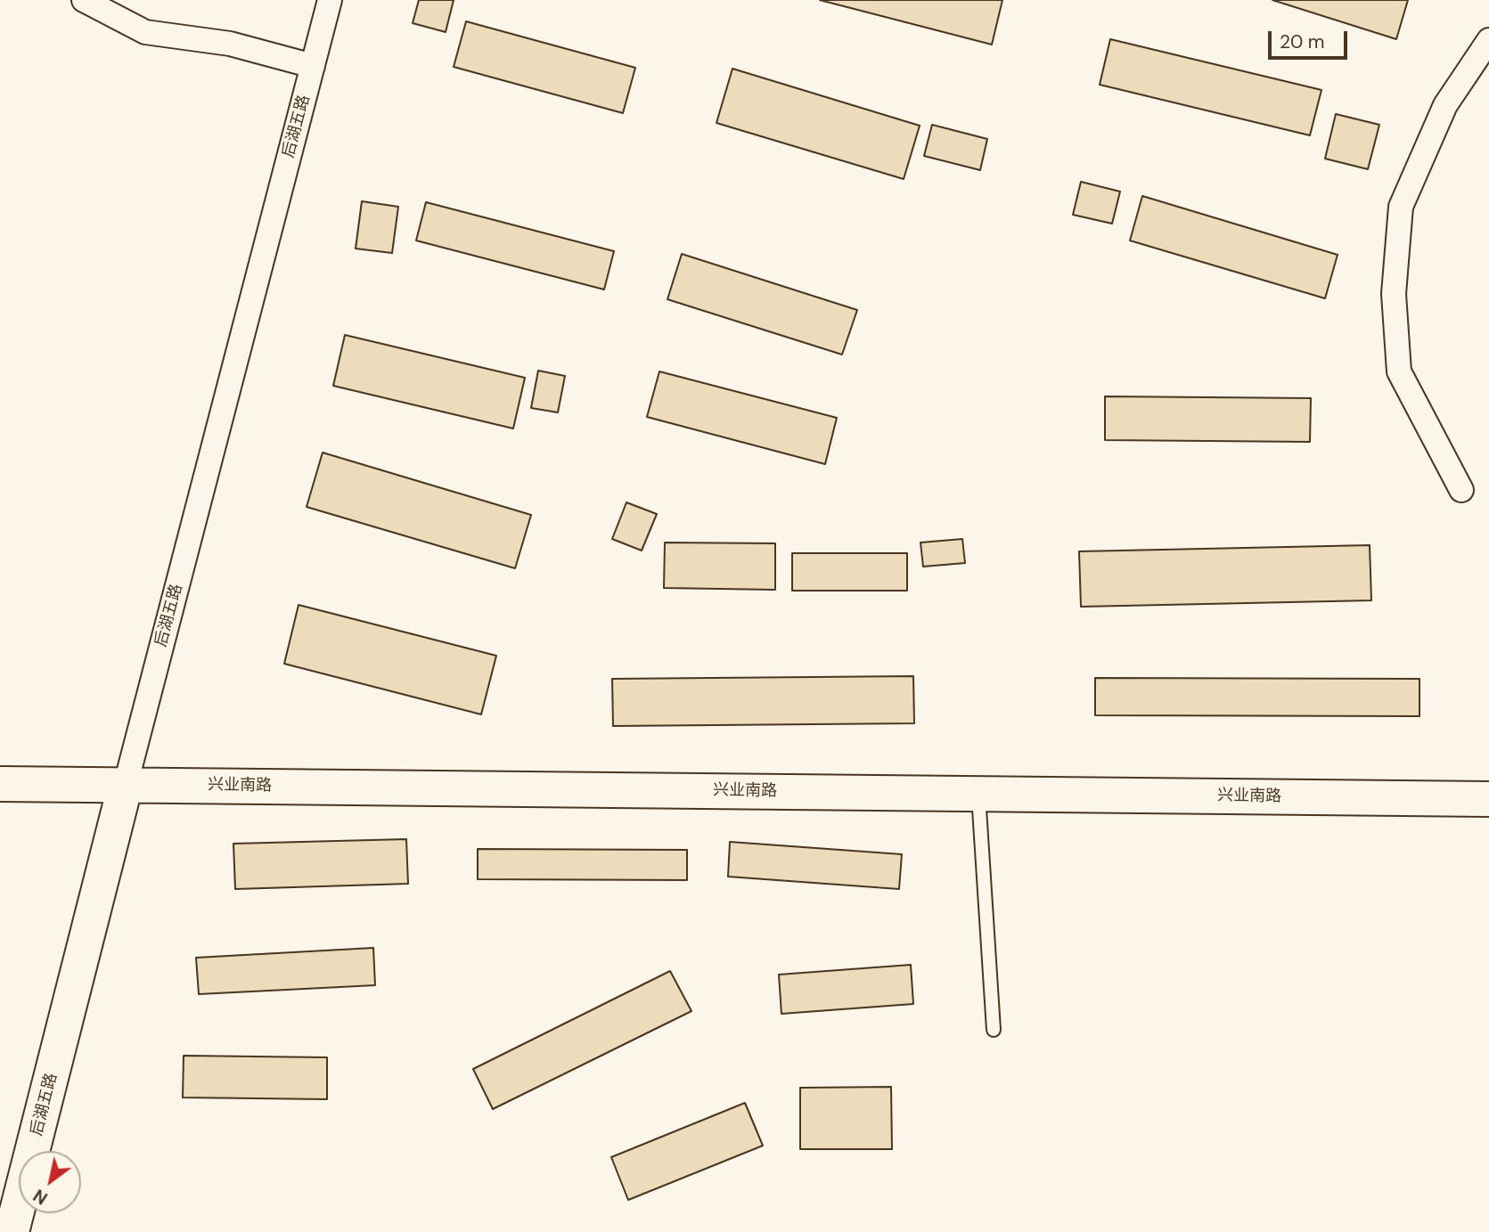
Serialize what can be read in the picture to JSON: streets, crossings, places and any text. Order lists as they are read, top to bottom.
{
  "streets": {
    "street": ["后湖五路", "兴业南路"]
  },
  "crossings": [
    ["后湖五路", "兴业南路"]
  ],
  "scale_bar": "20 m",
  "north": "bottom left"
}
